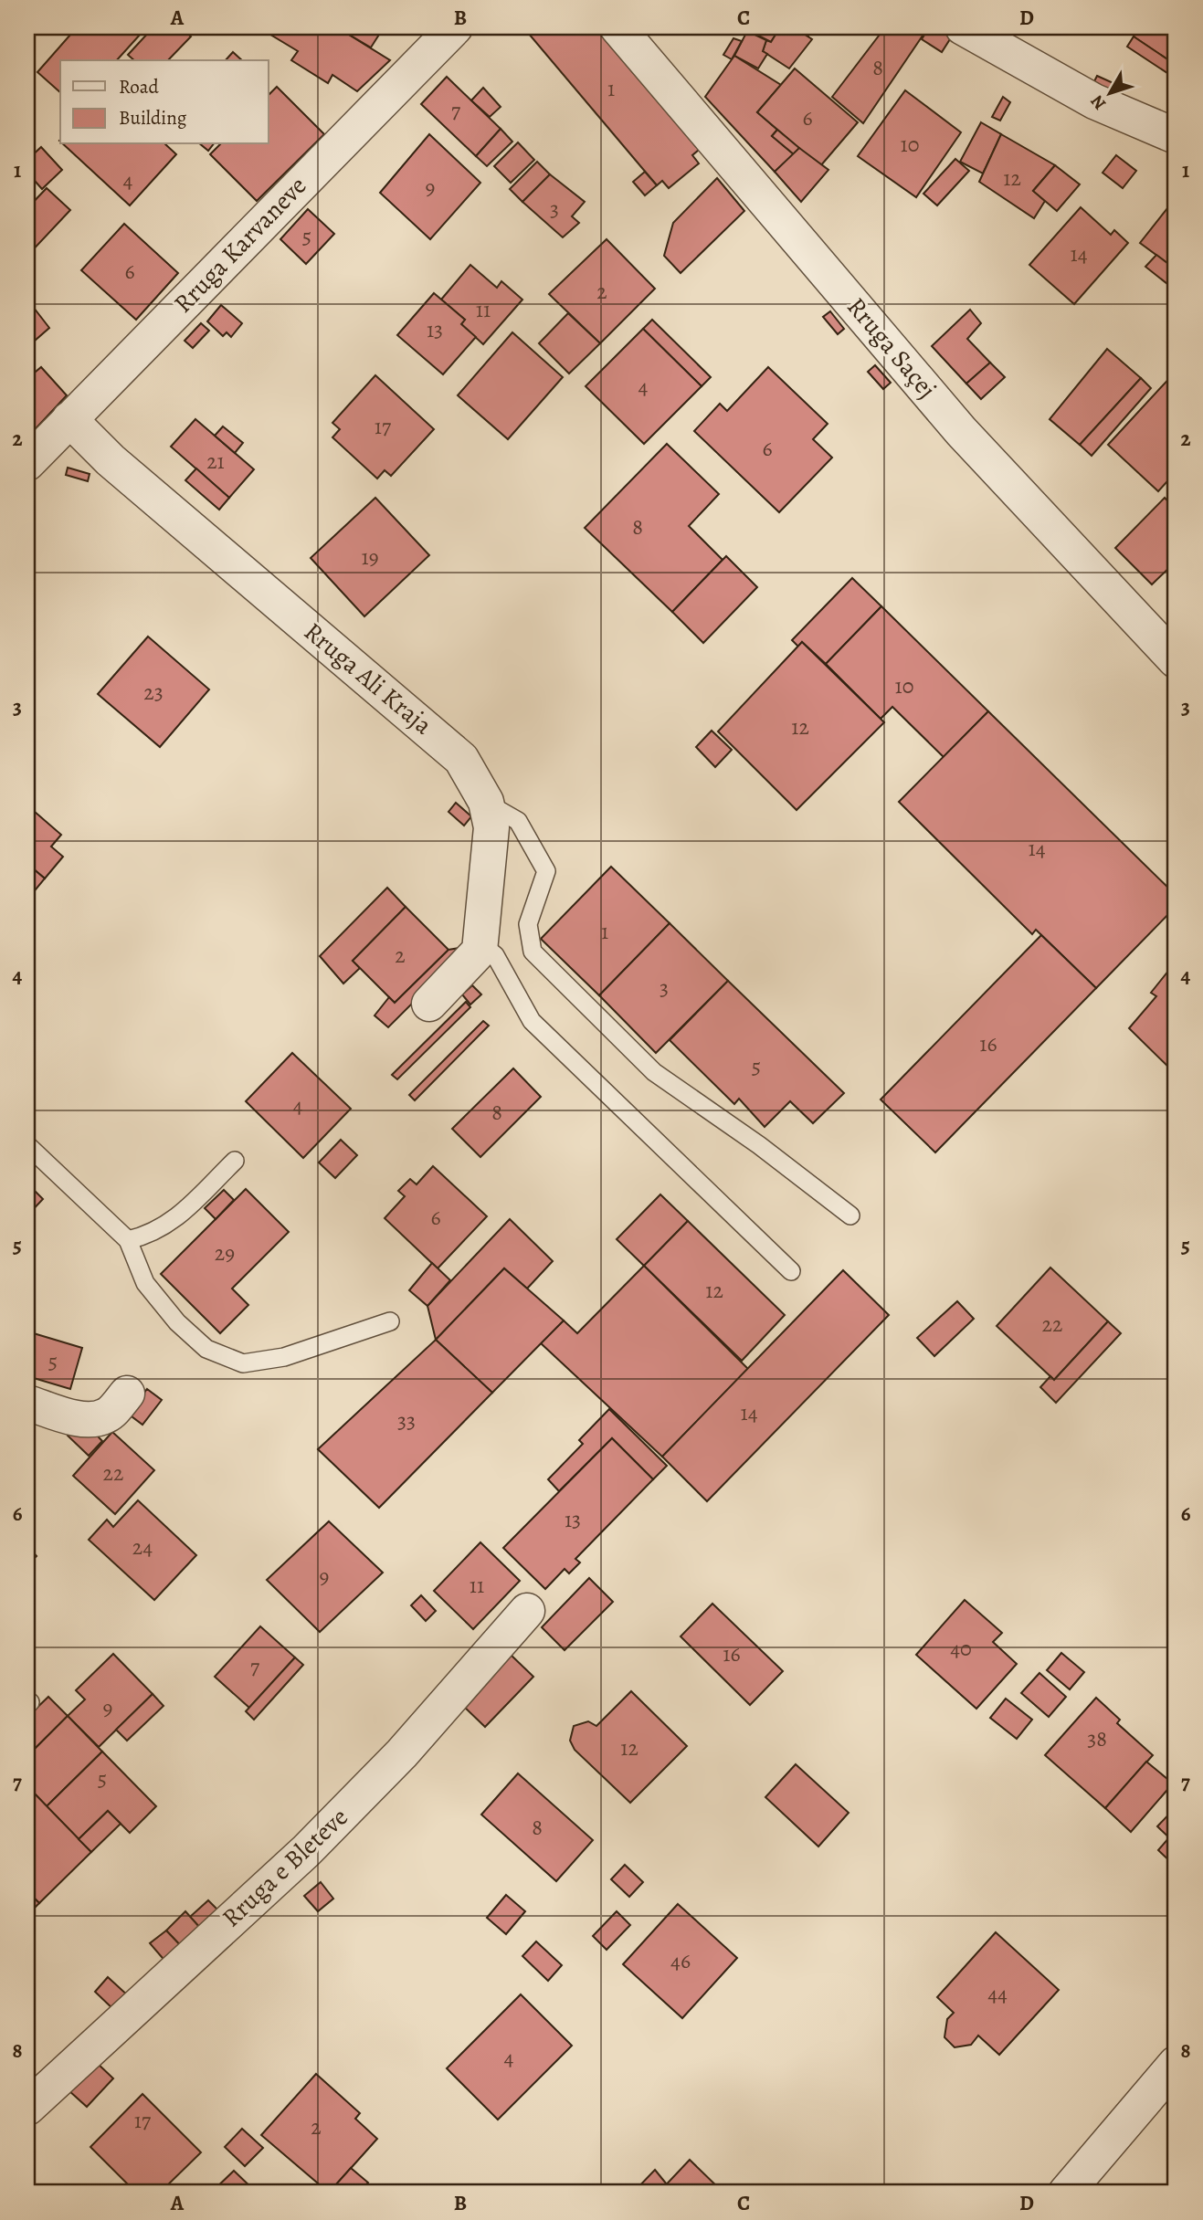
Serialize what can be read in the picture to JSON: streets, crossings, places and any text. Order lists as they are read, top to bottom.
{
  "streets": {
    "street": [
      "Rruga Karvaneve",
      "Rruga Saçej",
      "Rruga Ali Kraja",
      "Rruga e Bleteve"
    ]
  },
  "crossings": [
    ["Rruga Karvaneve", "Rruga Ali Kraja"]
  ],
  "house_numbers": [
    "8",
    "1",
    "7",
    "6",
    "10",
    "12",
    "4",
    "9",
    "3",
    "5",
    "14",
    "6",
    "2",
    "11",
    "13",
    "4",
    "17",
    "6",
    "21",
    "8",
    "19",
    "10",
    "23",
    "12",
    "14",
    "1",
    "2",
    "3",
    "16",
    "5",
    "4",
    "8",
    "6",
    "29",
    "12",
    "22",
    "5",
    "14",
    "33",
    "22",
    "13",
    "24",
    "9",
    "11",
    "40",
    "16",
    "7",
    "9",
    "38",
    "12",
    "5",
    "8",
    "46",
    "44",
    "4",
    "17",
    "2"
  ],
  "legend": ["Road", "Building"],
  "north": "bottom left",
  "grid": {
    "columns": [
      "A",
      "B",
      "C",
      "D"
    ],
    "rows": [
      "1",
      "2",
      "3",
      "4",
      "5",
      "6",
      "7",
      "8"
    ]
  }
}
